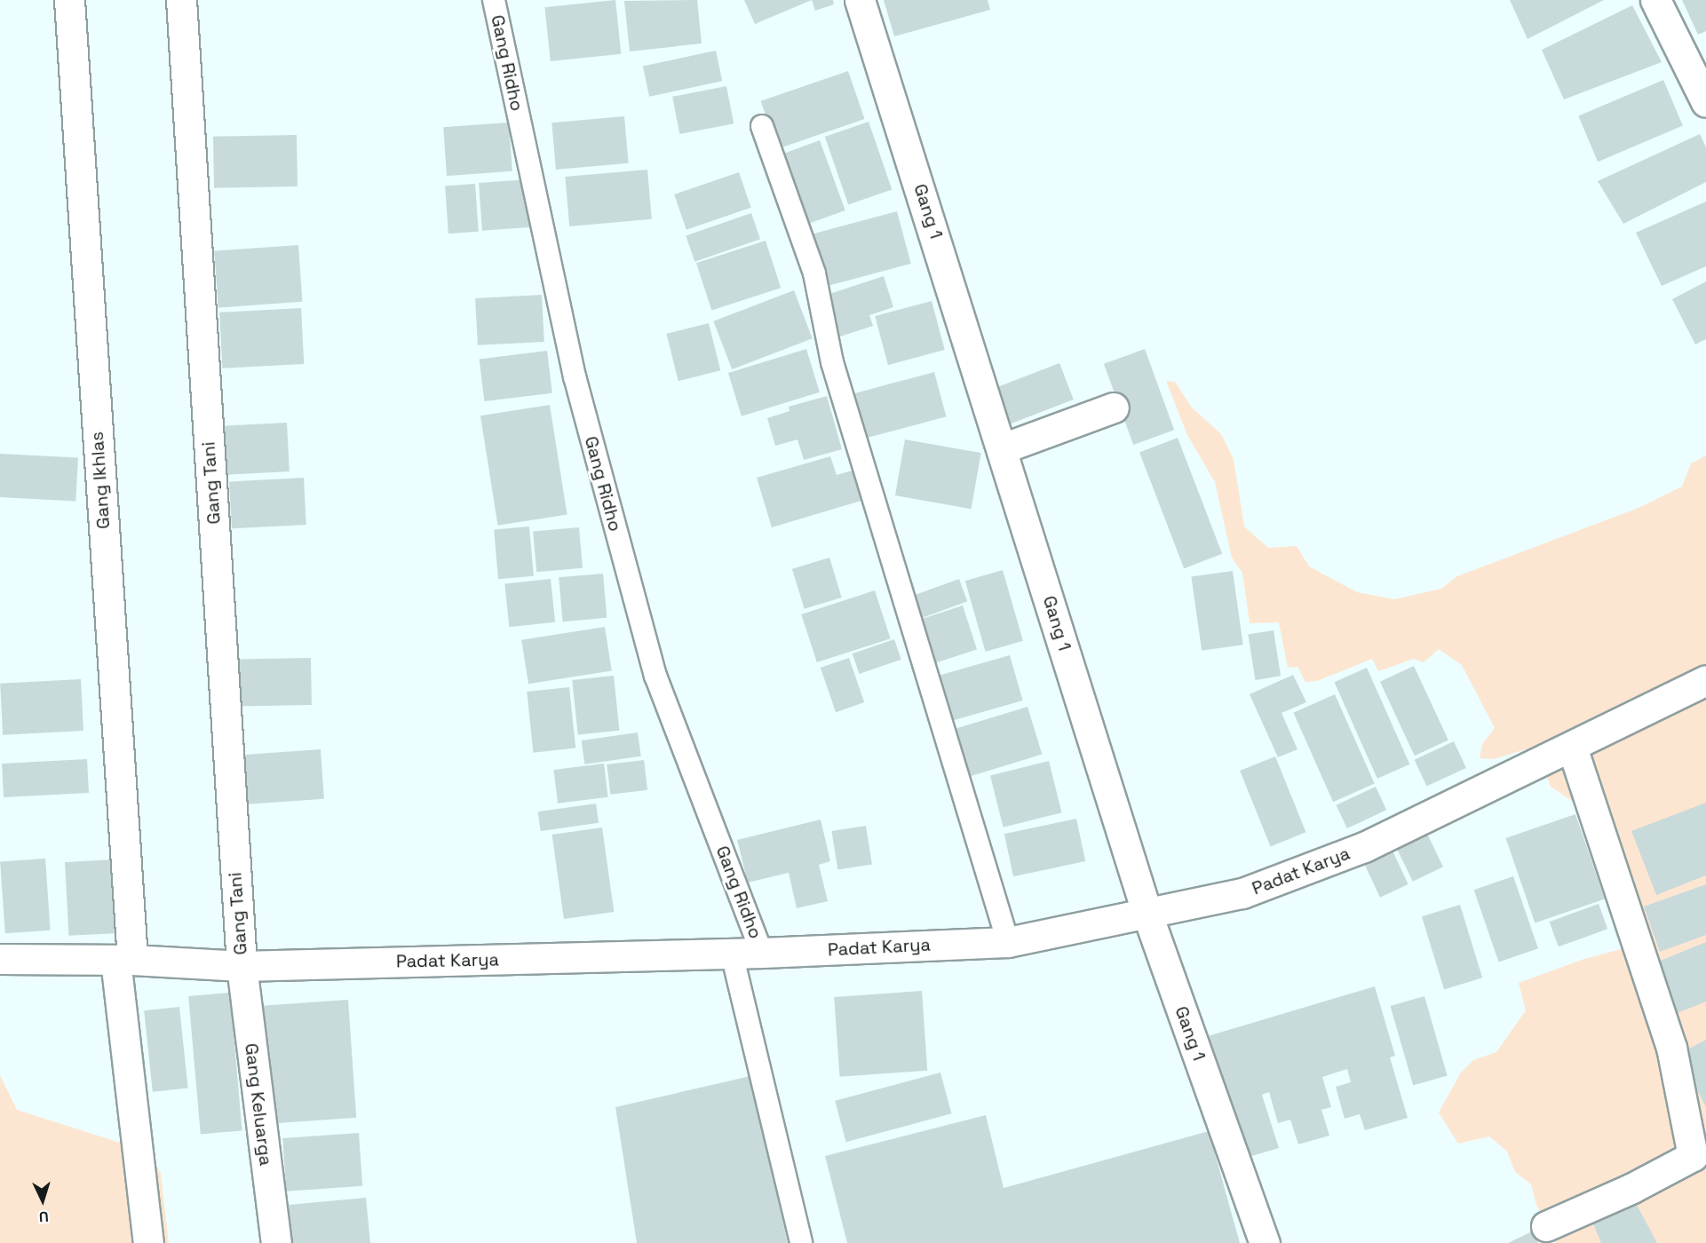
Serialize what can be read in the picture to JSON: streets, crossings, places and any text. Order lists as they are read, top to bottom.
{
  "streets": {
    "street": [
      "Gang 1",
      "Gang Ikhlas",
      "Gang Tani",
      "Padat Karya",
      "Gang Keluarga"
    ],
    "lane": ["Gang Ridho"]
  },
  "crossings": [
    ["Gang Ridho", "Padat Karya"],
    ["Gang 1", "Padat Karya"],
    ["Gang Ikhlas", "Padat Karya"],
    ["Gang Tani", "Padat Karya"],
    ["Gang Tani", "Gang Keluarga"],
    ["Padat Karya", "Gang Keluarga"]
  ],
  "north": "bottom"
}
